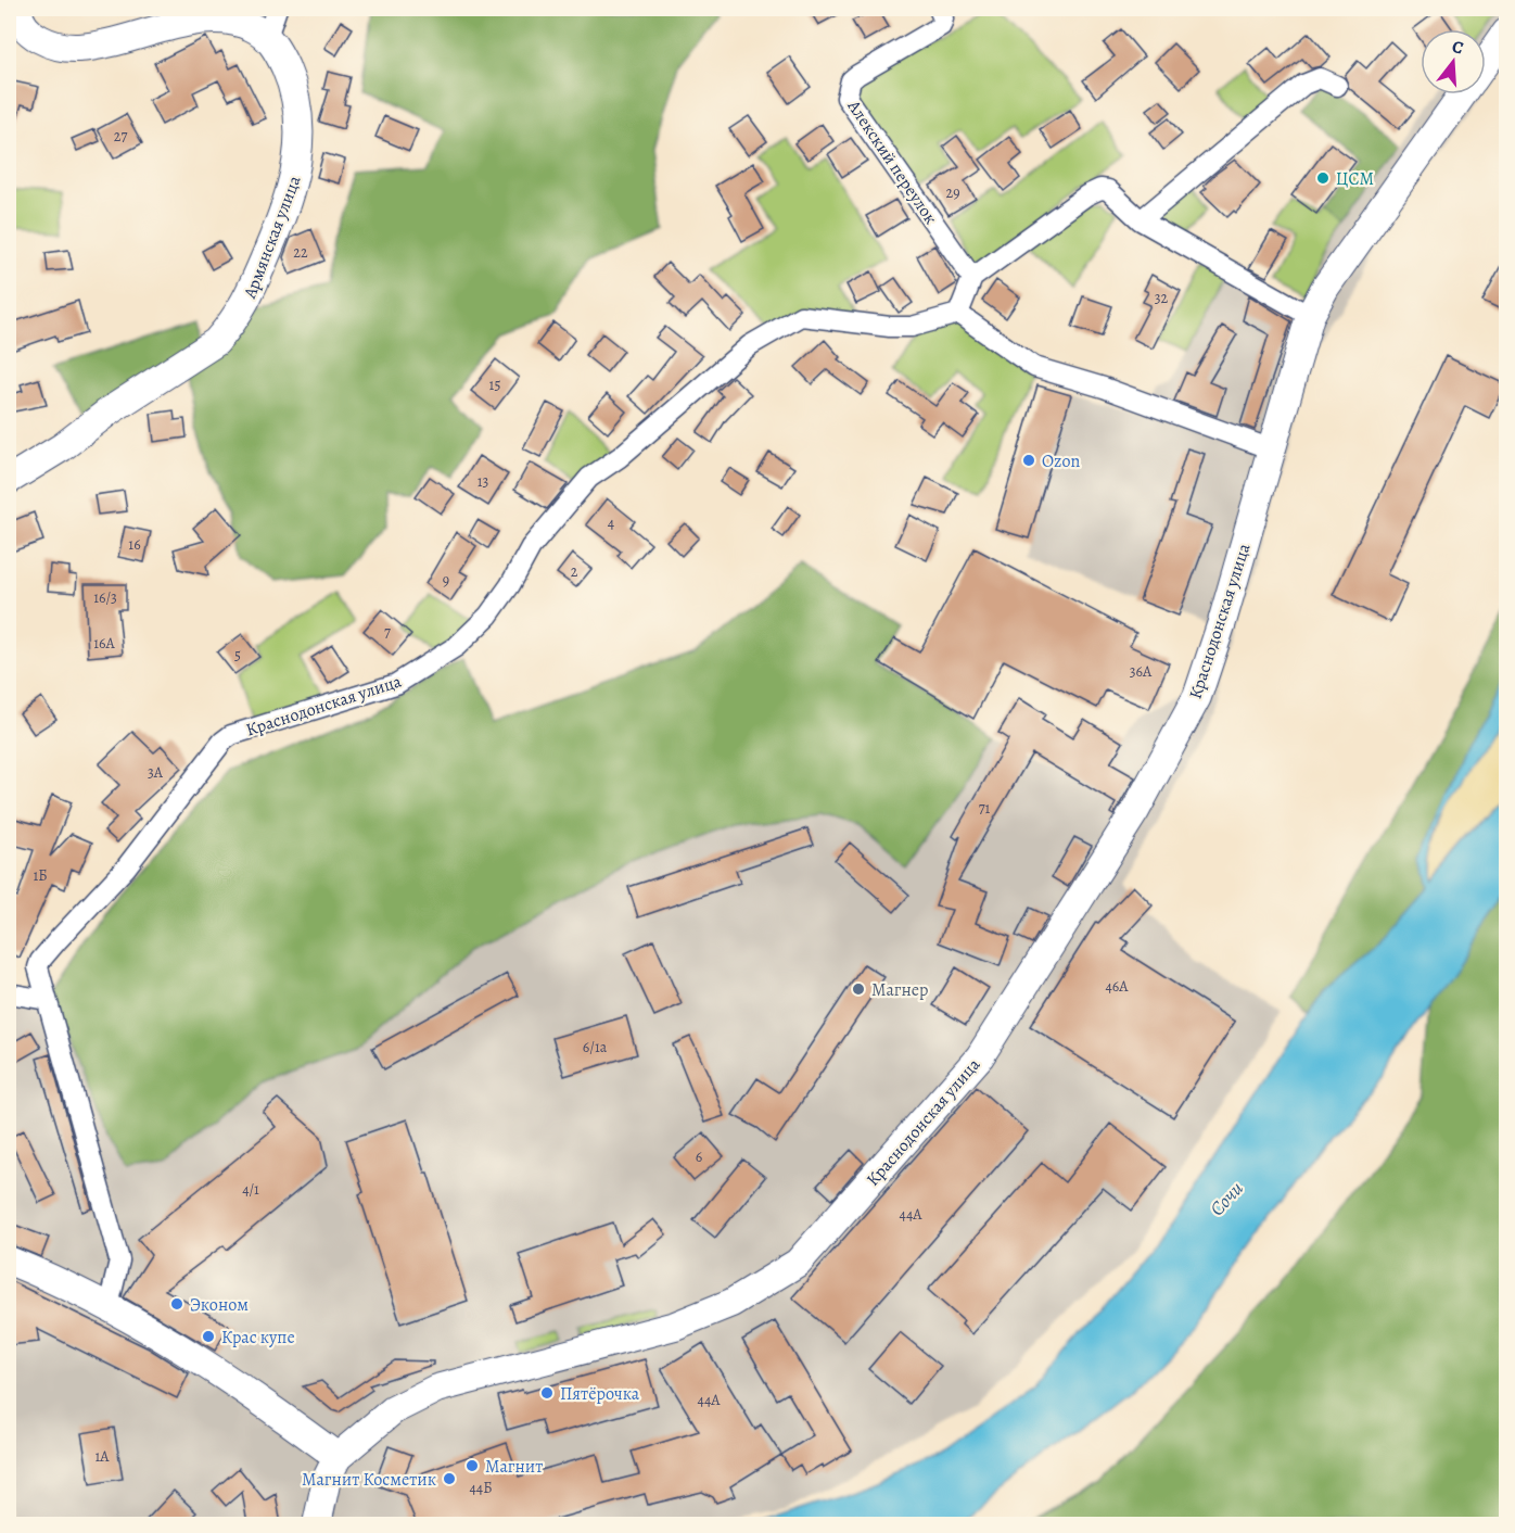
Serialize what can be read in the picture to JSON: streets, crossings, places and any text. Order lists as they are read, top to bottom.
{
  "streets": {
    "street": ["Алекский переулок", "Армянская улица", "Краснодонская улица"]
  },
  "water": ["Сочи"],
  "places": [
    "ЦСМ",
    "Ozon",
    "Магнер",
    "Эконом",
    "Крас купе",
    "Пятёрочка",
    "Магнит",
    "Магнит Косметик"
  ],
  "house_numbers": [
    "27",
    "29",
    "22",
    "32",
    "15",
    "13",
    "4",
    "16",
    "2",
    "9",
    "16/3",
    "7",
    "16А",
    "5",
    "36А",
    "3А",
    "71",
    "1Б",
    "46А",
    "6/1а",
    "6",
    "4/1",
    "44А",
    "44А",
    "1А",
    "44Б"
  ],
  "north": "top"
}
